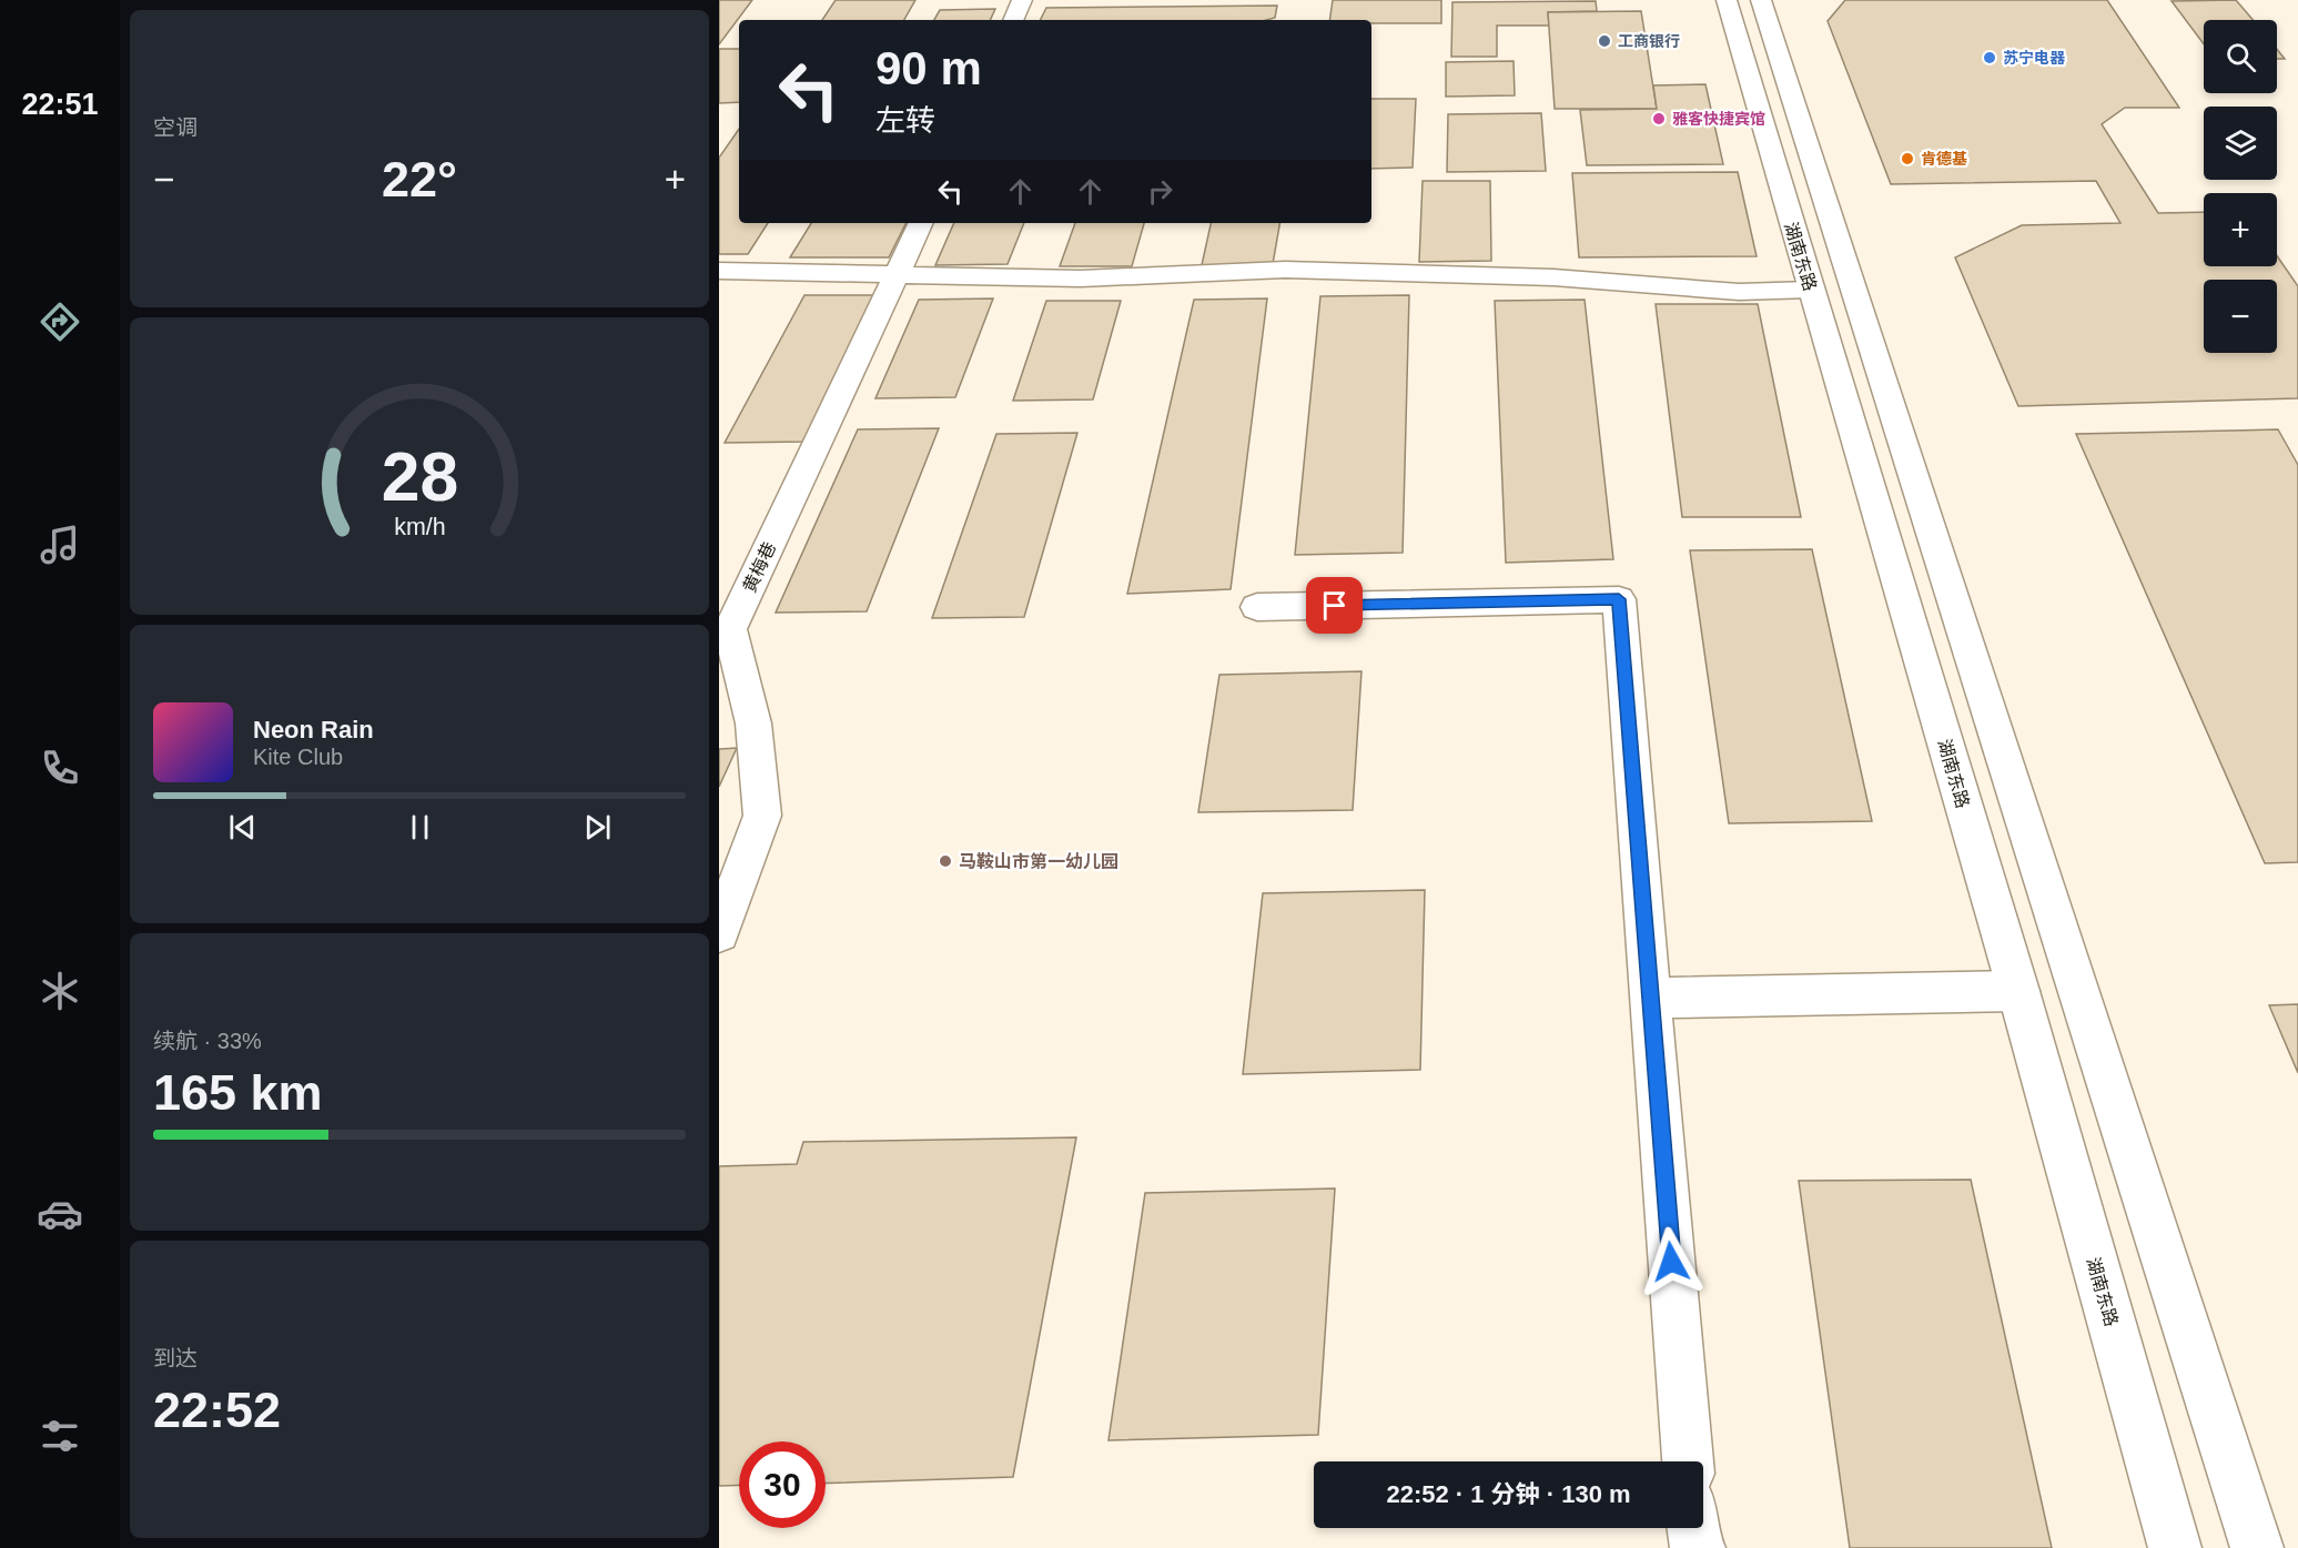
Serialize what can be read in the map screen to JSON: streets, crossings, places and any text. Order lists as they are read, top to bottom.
{
  "streets": {
    "main road": ["湖南东路", "黄梅巷"]
  },
  "places": [
    "工商银行",
    "苏宁电器",
    "雅客快捷宾馆",
    "肯德基",
    "马鞍山市第一幼儿园"
  ],
  "page": {
    "tabs": "22:51",
    "tile": [
      "空调",
      ["续航 · 33%", "165 km"],
      ["到达", "22:52"]
    ],
    "map_buttons": ["+", "−"],
    "turn": ["90 m", "左转"],
    "heat": ["−", "22°", "+"],
    "song": ["Neon Rain", "Kite Club"],
    "limit": "30",
    "trip": "22:52 · 1 分钟 · 130 m",
    "gauge": ["28", "km/h"]
  }
}
